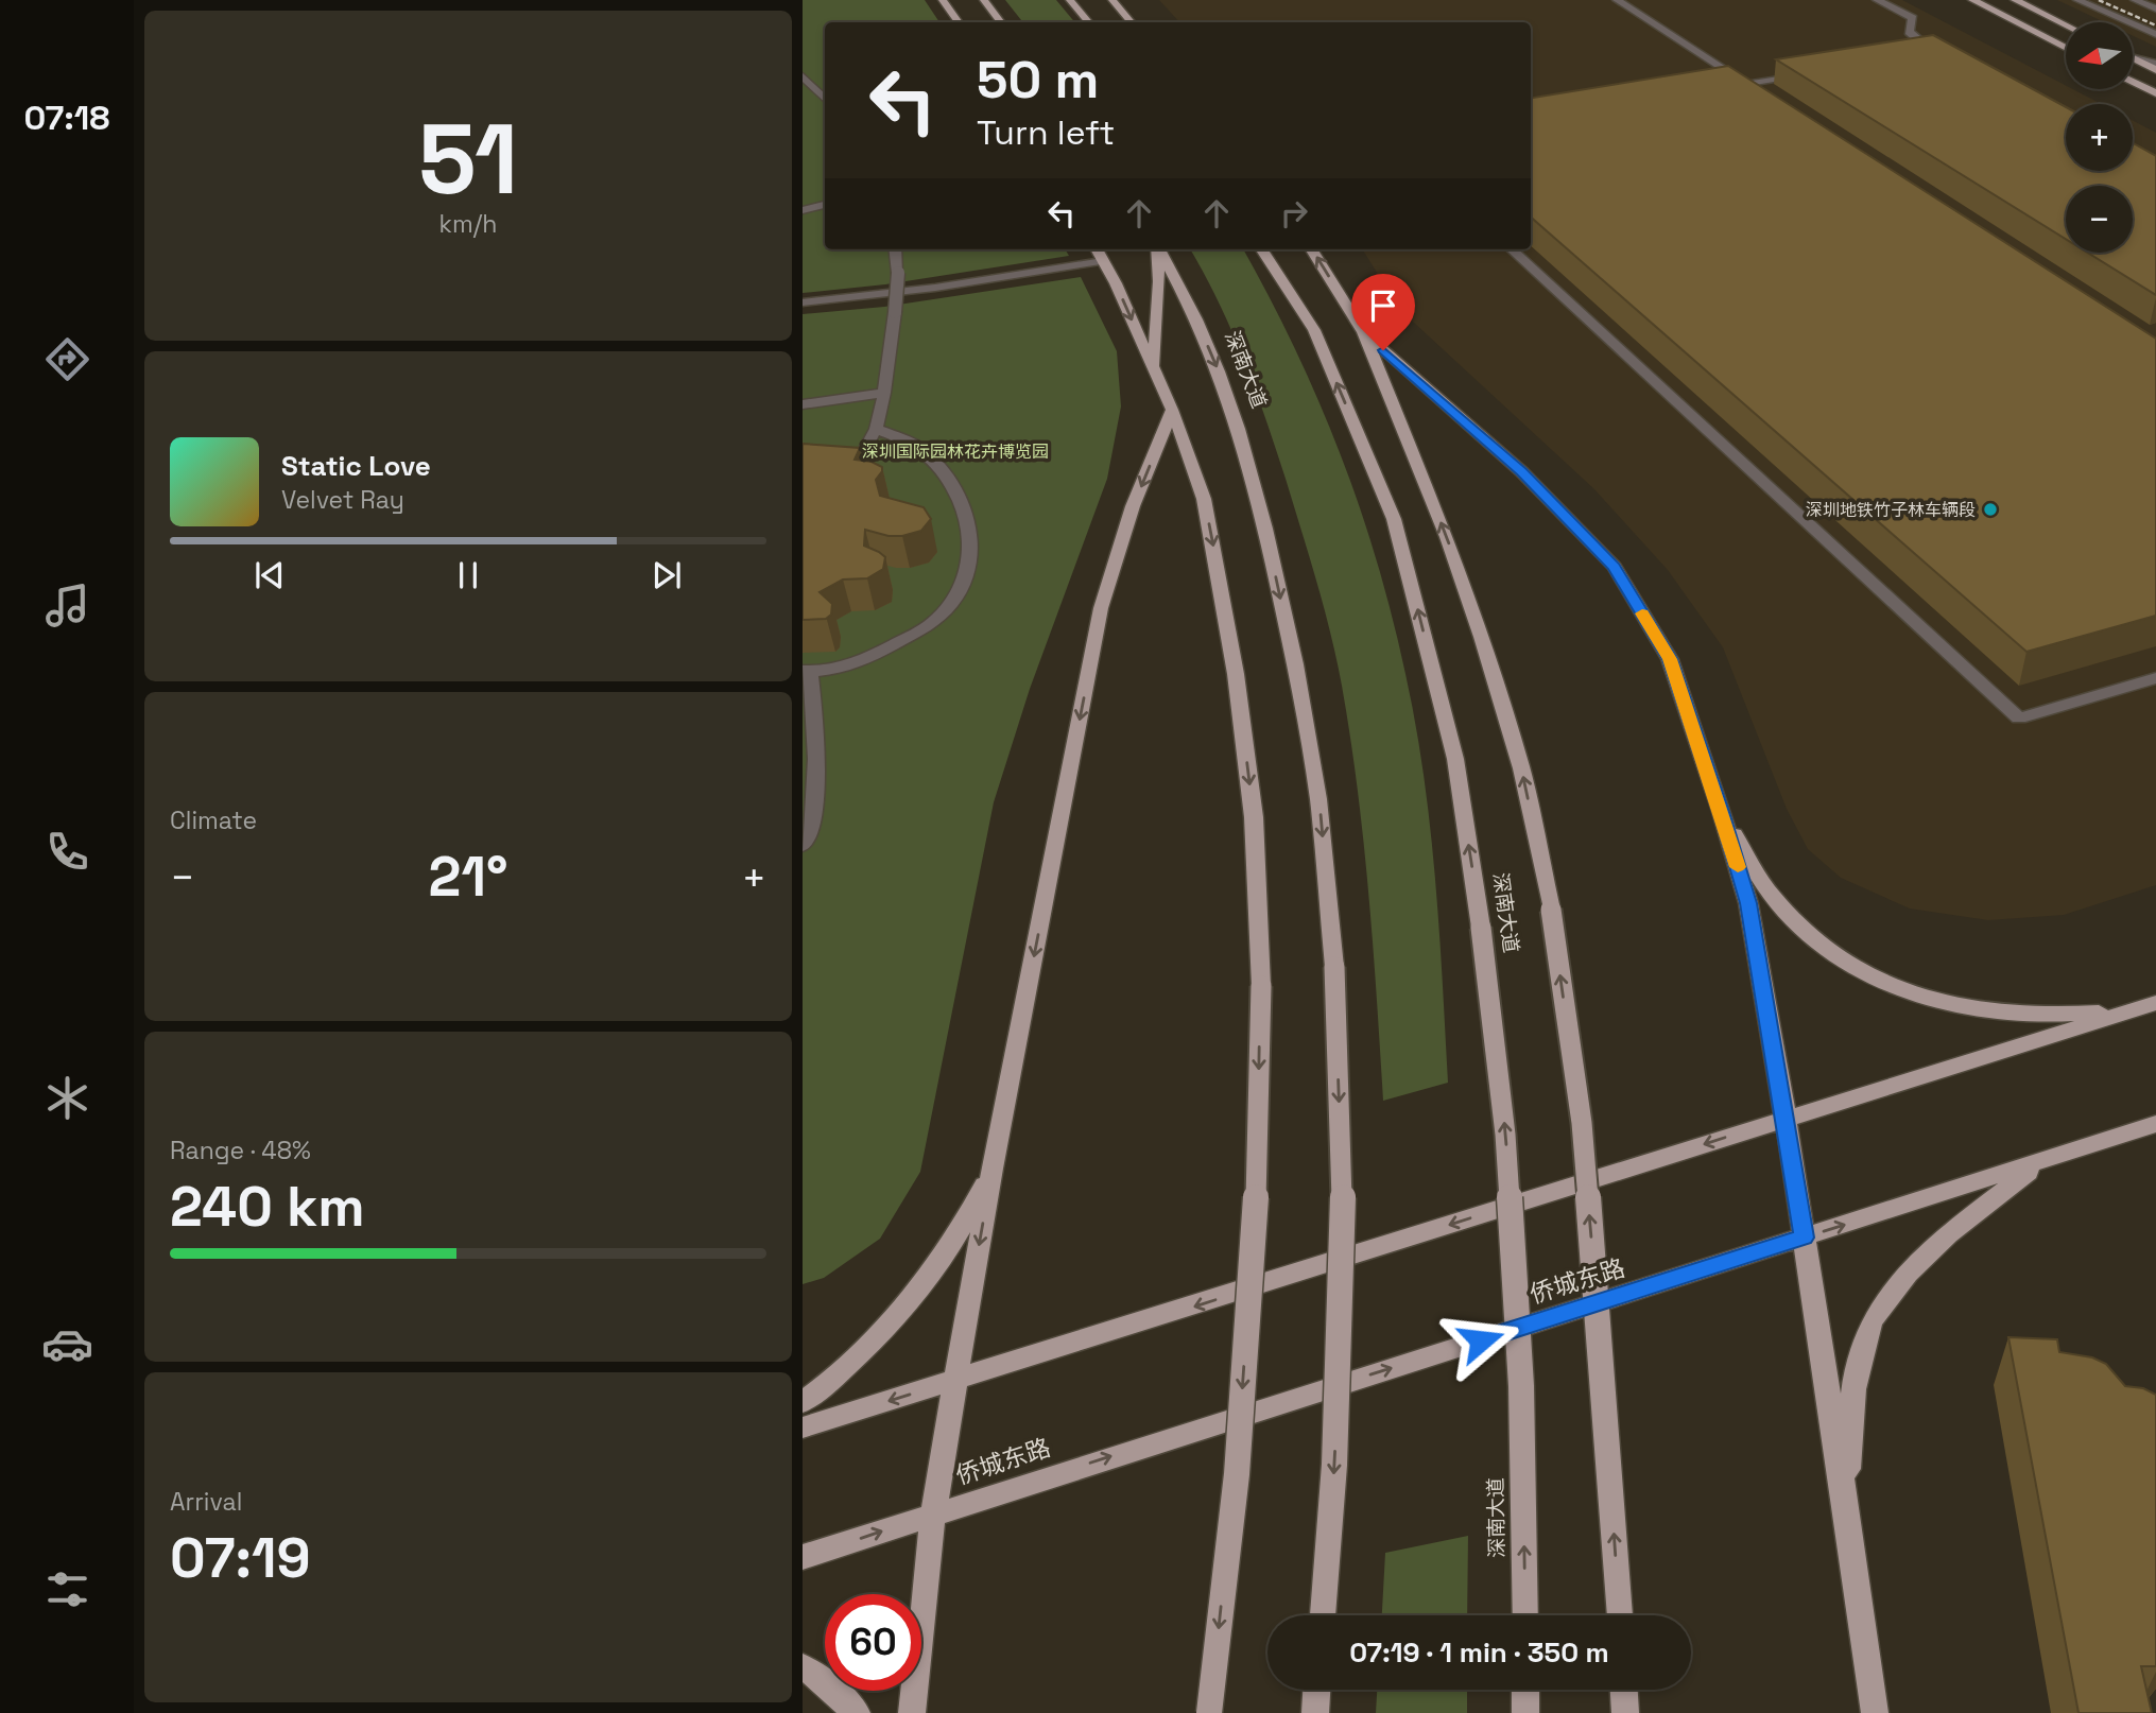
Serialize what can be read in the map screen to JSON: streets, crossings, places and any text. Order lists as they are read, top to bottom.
{
  "streets": {
    "main road": ["深南大道", "侨城东路"]
  },
  "parks": ["深圳国际园林花卉博览园"],
  "places": ["深圳地铁竹子林车辆段"],
  "north": "left",
  "page": {
    "tabs": "07:18",
    "tile": [
      ["51", "km/h"],
      "Climate",
      ["Range · 48%", "240 km"],
      ["Arrival", "07:19"]
    ],
    "map_buttons": ["+", "−"],
    "turn": ["50 m", "Turn left"],
    "song": ["Static Love", "Velvet Ray"],
    "heat": ["−", "21°", "+"],
    "limit": "60",
    "trip": "07:19 · 1 min · 350 m"
  }
}
